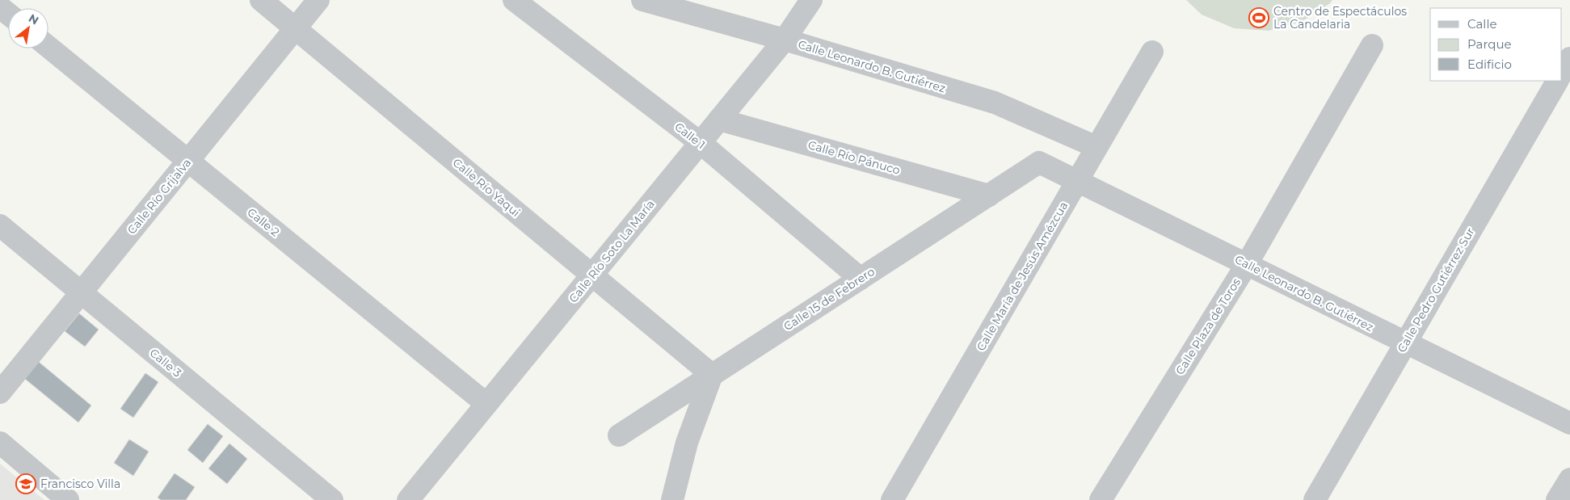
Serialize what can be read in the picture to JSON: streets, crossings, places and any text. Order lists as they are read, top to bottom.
{
  "streets": {
    "street": [
      "Calle Leonardo B. Gutiérrez",
      "Calle 1",
      "Calle Río Pánuco",
      "Calle Río Yaqui",
      "Calle Río Grijalva",
      "Calle 2",
      "Calle Río Soto La María",
      "Calle María de Jesús Amézcua",
      "Calle Pedro Gutiérrez Sur",
      "Calle 15 de Febrero",
      "Calle Plaza de Toros",
      "Calle 3"
    ]
  },
  "crossings": [
    ["Calle Leonardo B. Gutiérrez", "Calle Río Soto La María"],
    ["Calle Leonardo B. Gutiérrez", "Calle María de Jesús Amézcua"],
    ["Calle Leonardo B. Gutiérrez", "Calle Pedro Gutiérrez Sur"],
    ["Calle Leonardo B. Gutiérrez", "Calle 15 de Febrero"],
    ["Calle Leonardo B. Gutiérrez", "Calle Plaza de Toros"],
    ["Calle 1", "Calle Río Soto La María"],
    ["Calle 1", "Calle 15 de Febrero"],
    ["Calle Río Pánuco", "Calle Río Soto La María"],
    ["Calle Río Pánuco", "Calle 15 de Febrero"],
    ["Calle Río Yaqui", "Calle Río Grijalva"],
    ["Calle Río Yaqui", "Calle Río Soto La María"],
    ["Calle Río Yaqui", "Calle 15 de Febrero"],
    ["Calle Río Grijalva", "Calle 2"],
    ["Calle Río Grijalva", "Calle 3"],
    ["Calle 2", "Calle Río Soto La María"]
  ],
  "places": {
    "sports": ["Centro de Espectáculos La Candelaria"],
    "school or university": ["Francisco Villa"]
  },
  "legend": ["Calle", "Parque", "Edificio"],
  "north": "top right"
}
